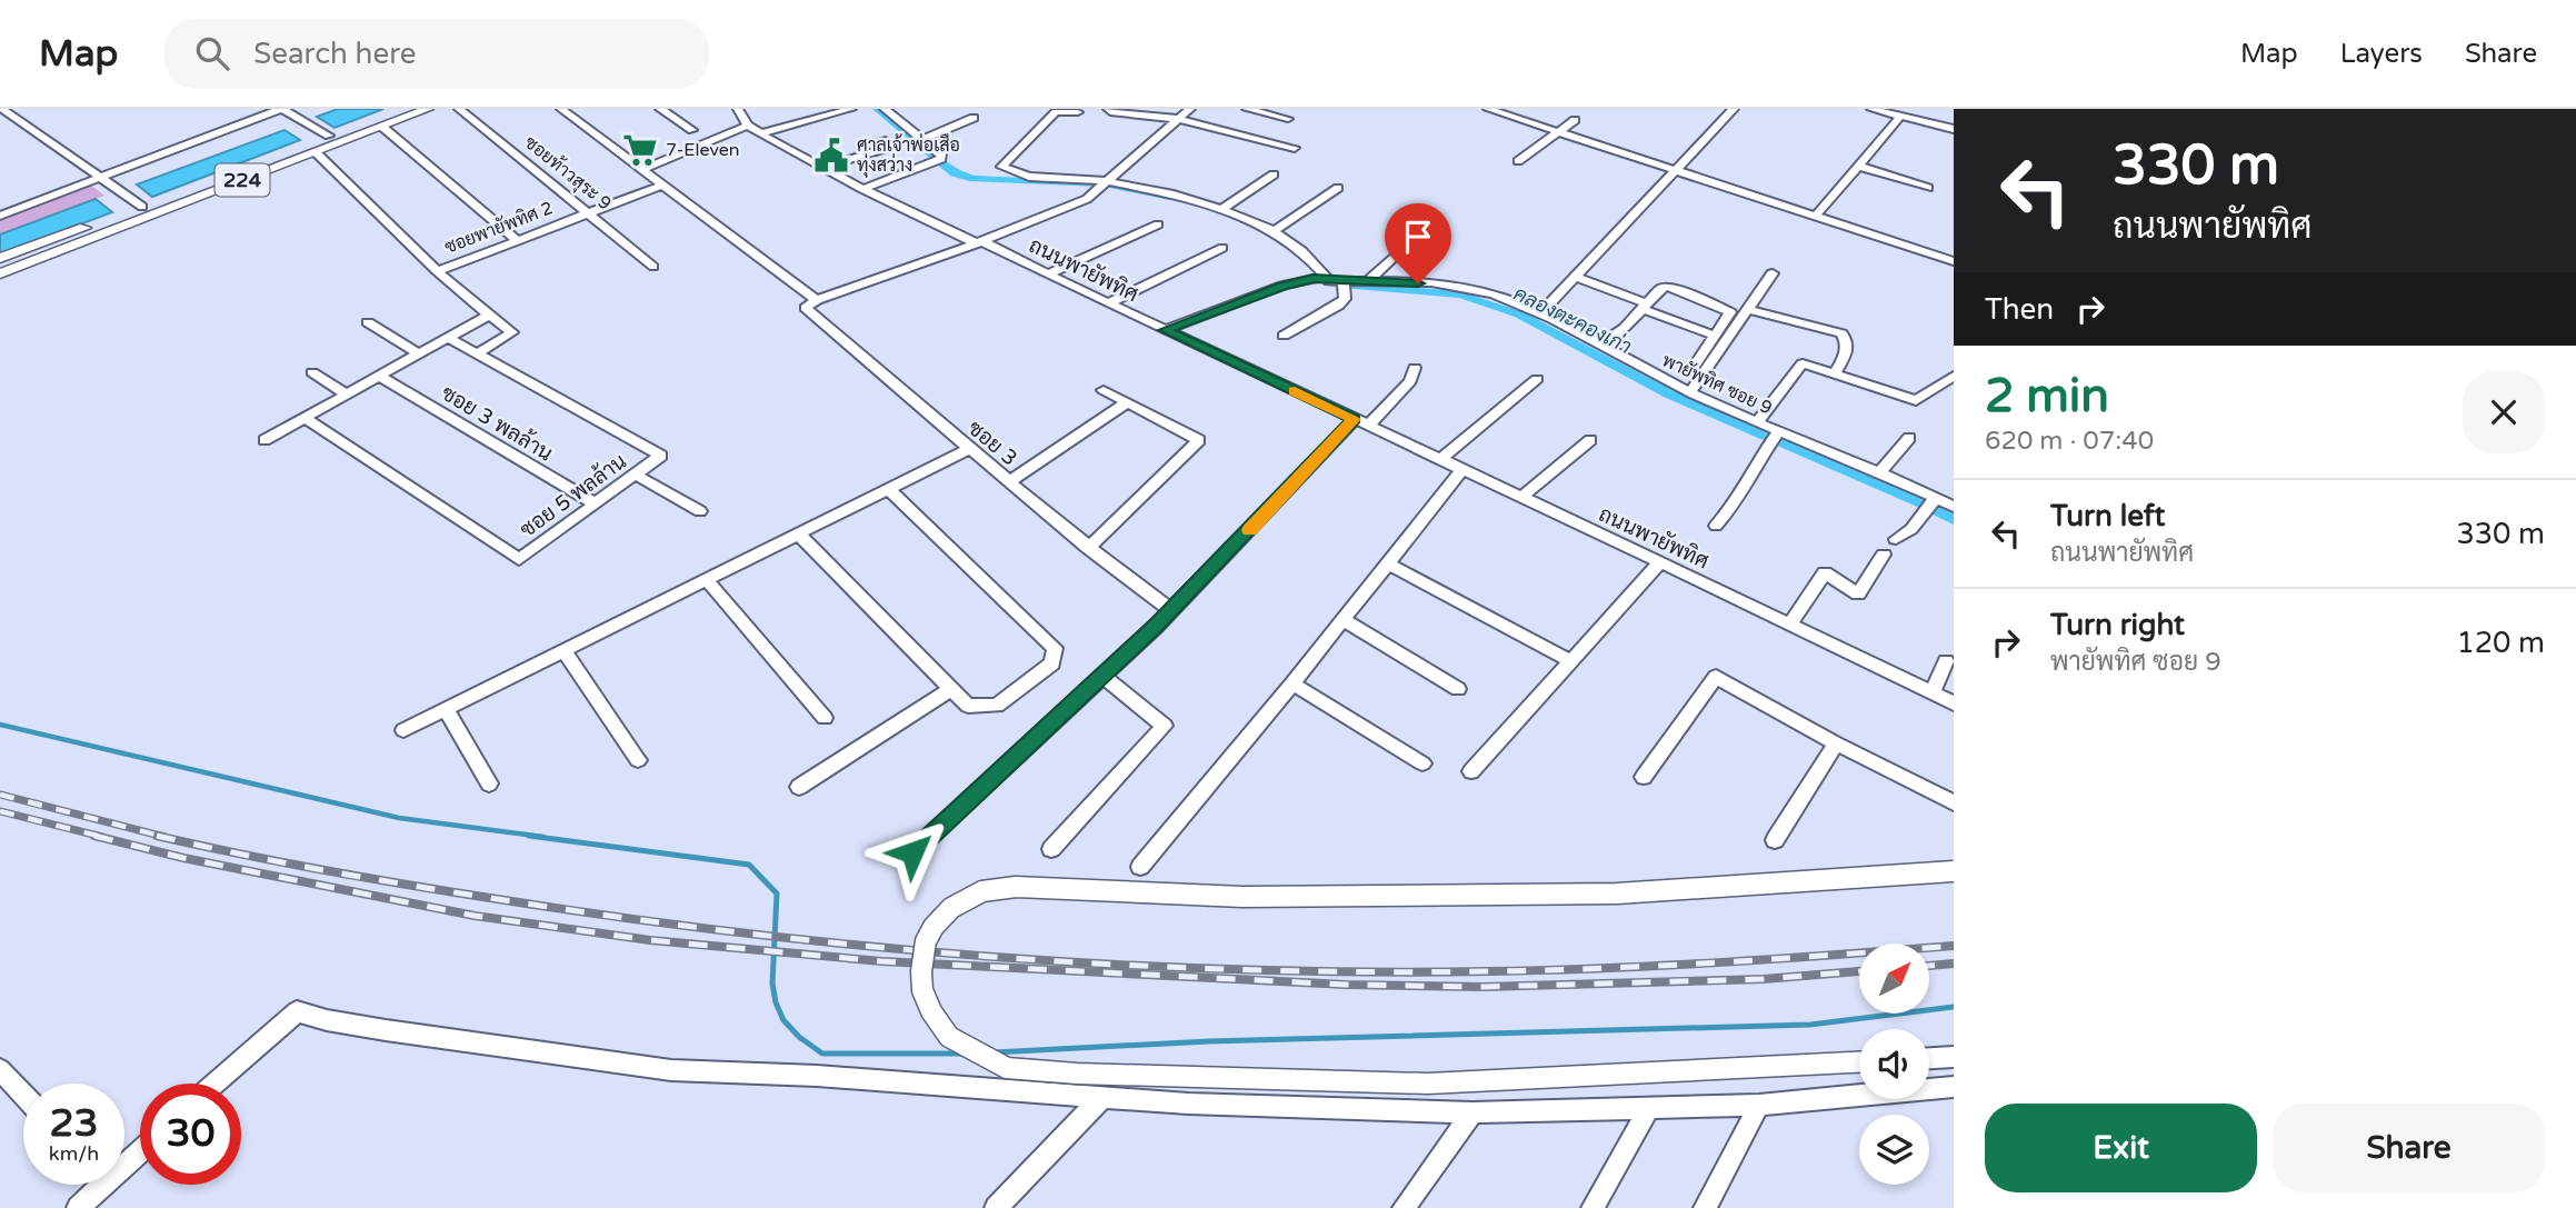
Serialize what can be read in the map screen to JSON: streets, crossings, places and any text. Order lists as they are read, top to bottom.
{
  "streets": {
    "main road": ["224"],
    "street": [
      "ซอยท้าวสุระ 9",
      "ซอยพายัพทิศ 2",
      "ถนนพายัพทิศ",
      "พายัพทิศ ซอย 9",
      "ซอย 3 พลล้าน",
      "ซอย 3",
      "ซอย 5 พลล้าน"
    ]
  },
  "crossings": [
    ["ซอยท้าวสุระ 9", "ซอยพายัพทิศ 2"],
    ["ถนนพายัพทิศ", "พายัพทิศ ซอย 9"],
    ["ซอย 3 พลล้าน", "ซอย 5 พลล้าน"]
  ],
  "water": ["คลองตะคองเก่า"],
  "places": {
    "supermarket": ["7-Eleven"],
    "public building": ["ศาลเจ้าพ่อเสือ ทุ่งสว่าง"]
  },
  "north": "top right",
  "page": {
    "header": "Map",
    "search": "Search here",
    "nav": ["Map", "Layers", "Share"],
    "turn": ["330 m", "ถนนพายัพทิศ"],
    "then": "Then",
    "heading": ["2 min", "620 m · 07:40"],
    "list": [
      {
        "name": "Turn left",
        "note": "ถนนพายัพทิศ",
        "value": "330 m"
      },
      {
        "name": "Turn right",
        "note": "พายัพทิศ ซอย 9",
        "value": "120 m"
      }
    ],
    "speed": "23 km/h",
    "limit": "30",
    "buttons": ["Exit", "Share"]
  }
}
